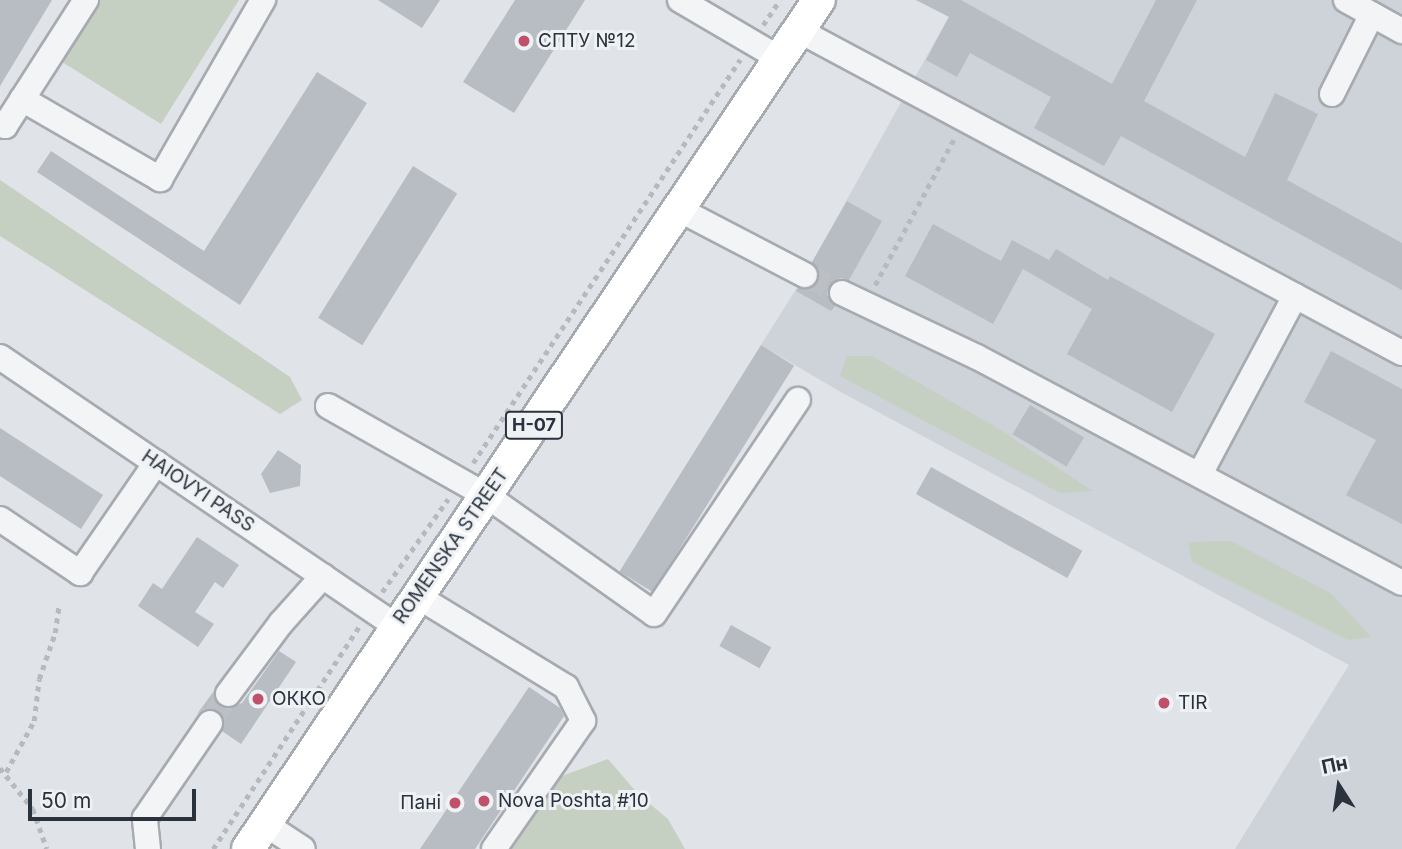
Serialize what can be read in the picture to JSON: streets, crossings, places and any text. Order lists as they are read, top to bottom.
{
  "streets": {
    "main road": ["Н-07", "ROMENSKA STREET"],
    "street": ["HAIOVYI PASS"]
  },
  "crossings": [
    ["HAIOVYI PASS", "ROMENSKA STREET"]
  ],
  "places": [
    "СПТУ №12",
    "ОККО",
    "TIR",
    "Nova Poshta #10",
    "Пані"
  ],
  "scale_bar": "50 m",
  "north": "top"
}
